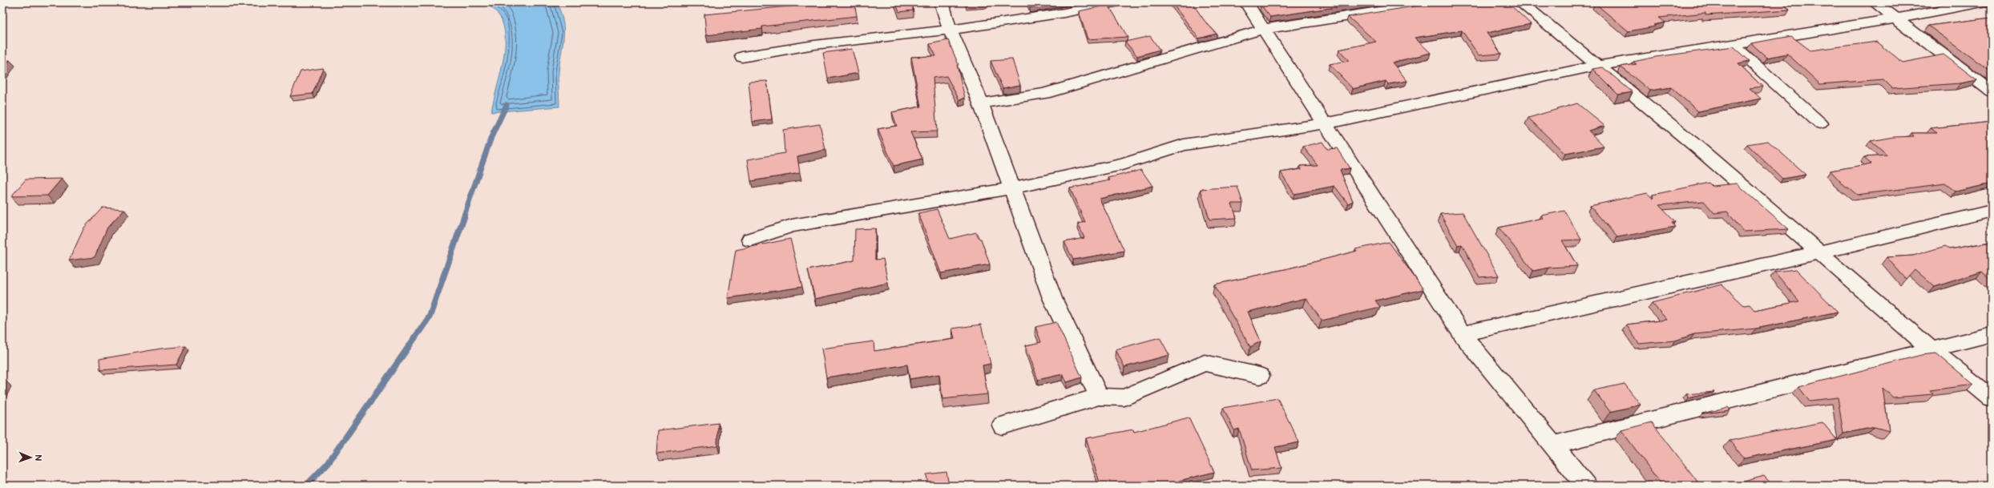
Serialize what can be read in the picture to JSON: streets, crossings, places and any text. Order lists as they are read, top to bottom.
{
  "north": "right"
}
